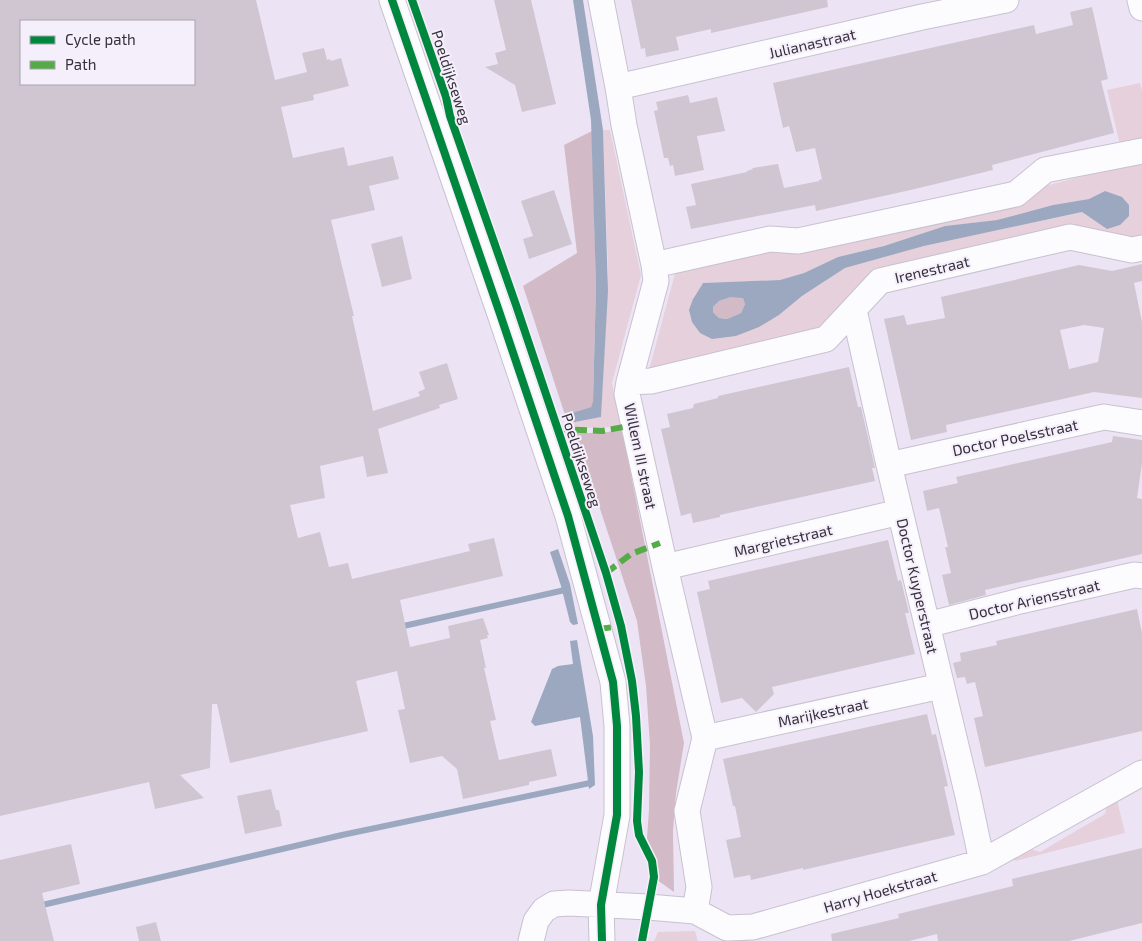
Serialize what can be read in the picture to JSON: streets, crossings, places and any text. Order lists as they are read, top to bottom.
{
  "streets": {
    "street": [
      "Julianastraat",
      "Poeldijkseweg",
      "Irenestraat",
      "Doctor Poelsstraat",
      "Willem III straat",
      "Margrietstraat",
      "Doctor Kuyperstraat",
      "Doctor Ariensstraat",
      "Marijkestraat",
      "Harry Hoekstraat"
    ]
  },
  "crossings": [
    ["Julianastraat", "Willem III straat"],
    ["Poeldijkseweg", "Harry Hoekstraat"],
    ["Irenestraat", "Willem III straat"],
    ["Irenestraat", "Doctor Kuyperstraat"],
    ["Doctor Poelsstraat", "Doctor Kuyperstraat"],
    ["Willem III straat", "Margrietstraat"],
    ["Willem III straat", "Marijkestraat"],
    ["Willem III straat", "Harry Hoekstraat"],
    ["Margrietstraat", "Doctor Kuyperstraat"],
    ["Doctor Kuyperstraat", "Doctor Ariensstraat"],
    ["Doctor Kuyperstraat", "Marijkestraat"],
    ["Doctor Kuyperstraat", "Harry Hoekstraat"]
  ],
  "legend": ["Cycle path", "Path"]
}
